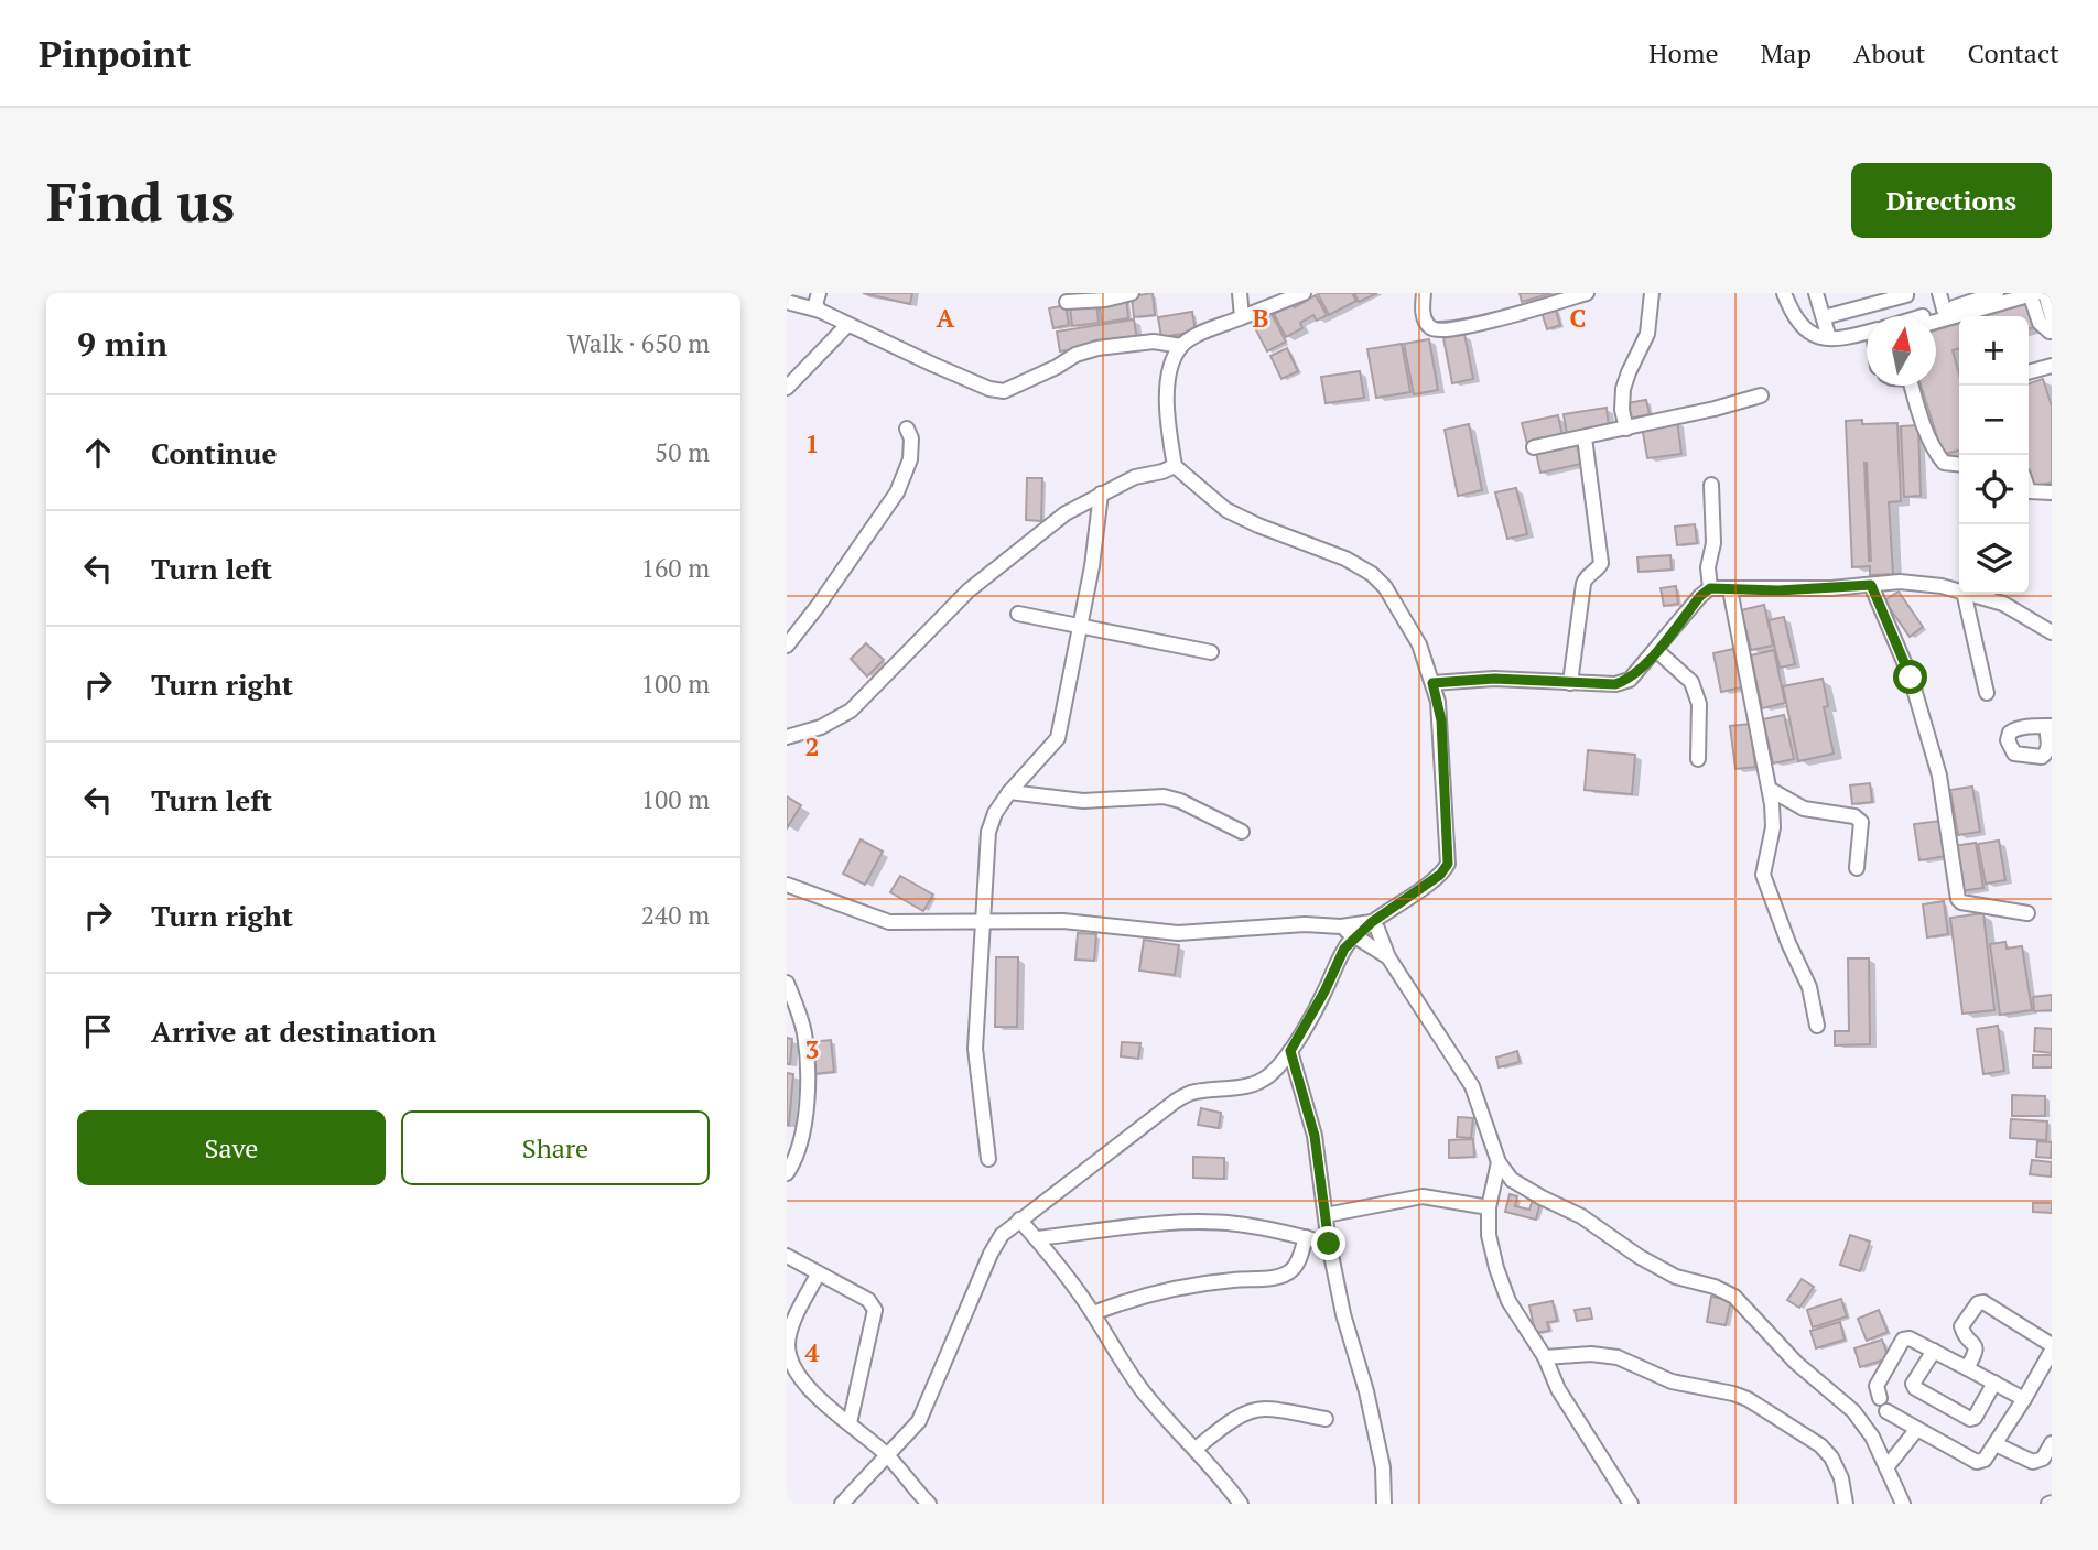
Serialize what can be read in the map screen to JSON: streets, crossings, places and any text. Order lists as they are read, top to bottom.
{
  "north": "top",
  "page": {
    "header": "Pinpoint",
    "nav": [
      "Home",
      "Map",
      "About",
      "Contact"
    ],
    "buttons": [
      "Directions",
      ["Save", "Share"]
    ],
    "title": "Find us",
    "heading": ["9 min", "Walk · 650 m"],
    "map_buttons": ["+", "−"],
    "list": [
      ["Continue", "50 m"],
      ["Turn left", "160 m"],
      ["Turn right", "100 m"],
      ["Turn left", "100 m"],
      ["Turn right", "240 m"],
      "Arrive at destination"
    ]
  },
  "grid": {
    "columns": ["A", "B", "C"],
    "rows": [
      "1",
      "2",
      "3",
      "4"
    ]
  }
}
